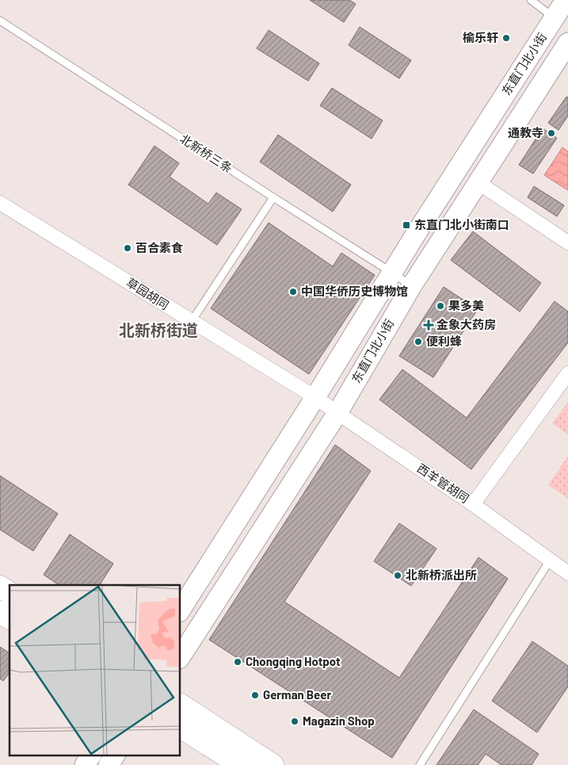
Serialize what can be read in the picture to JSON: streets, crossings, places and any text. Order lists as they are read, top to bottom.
{
  "streets": {
    "main road": ["东直门北小街"],
    "street": ["草园胡同", "西羊管胡同"],
    "lane": ["北新桥三条"]
  },
  "crossings": [
    ["东直门北小街", "北新桥三条"],
    ["东直门北小街", "草园胡同"],
    ["东直门北小街", "西羊管胡同"],
    ["草园胡同", "西羊管胡同"]
  ],
  "districts": ["北新桥街道"],
  "places": {
    "other": [
      "榆乐轩",
      "通教寺",
      "百合素食",
      "中国华侨历史博物馆",
      "果多美",
      "便利蜂",
      "北新桥派出所",
      "Chongqing Hotpot",
      "German Beer",
      "Magazin Shop"
    ],
    "transit": ["东直门北小街南口"],
    "health": ["金象大药房"]
  }
}
